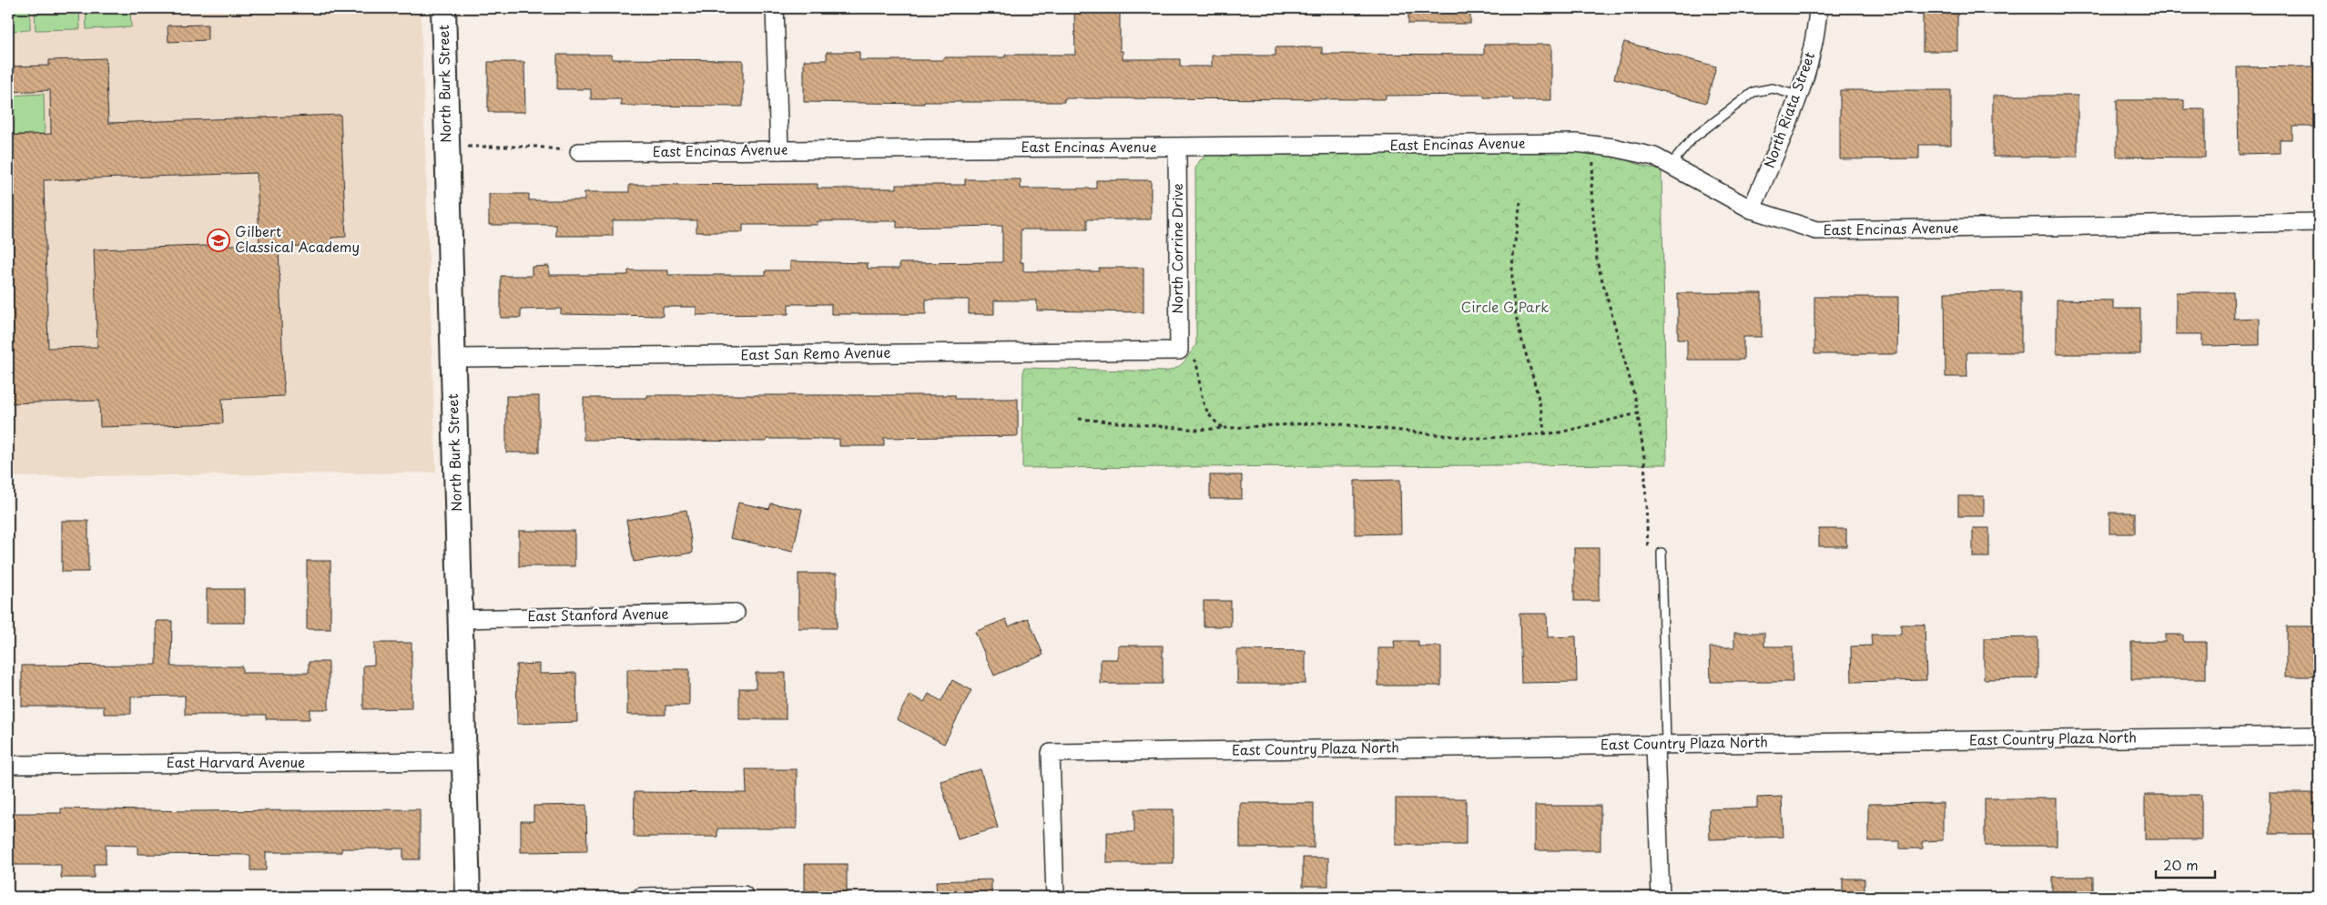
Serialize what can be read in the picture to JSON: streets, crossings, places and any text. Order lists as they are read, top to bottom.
{
  "streets": {
    "street": [
      "North Burk Street",
      "North Riata Street",
      "East Encinas Avenue",
      "North Corrine Drive",
      "East San Remo Avenue",
      "East Stanford Avenue",
      "East Country Plaza North",
      "East Harvard Avenue"
    ]
  },
  "crossings": [
    ["North Burk Street", "East San Remo Avenue"],
    ["North Burk Street", "East Stanford Avenue"],
    ["North Burk Street", "East Harvard Avenue"],
    ["North Riata Street", "East Encinas Avenue"],
    ["East Encinas Avenue", "North Corrine Drive"],
    ["North Corrine Drive", "East San Remo Avenue"]
  ],
  "parks": ["Circle G Park"],
  "places": {
    "school or university": ["Gilbert Classical Academy"]
  },
  "scale_bar": "20 m"
}
